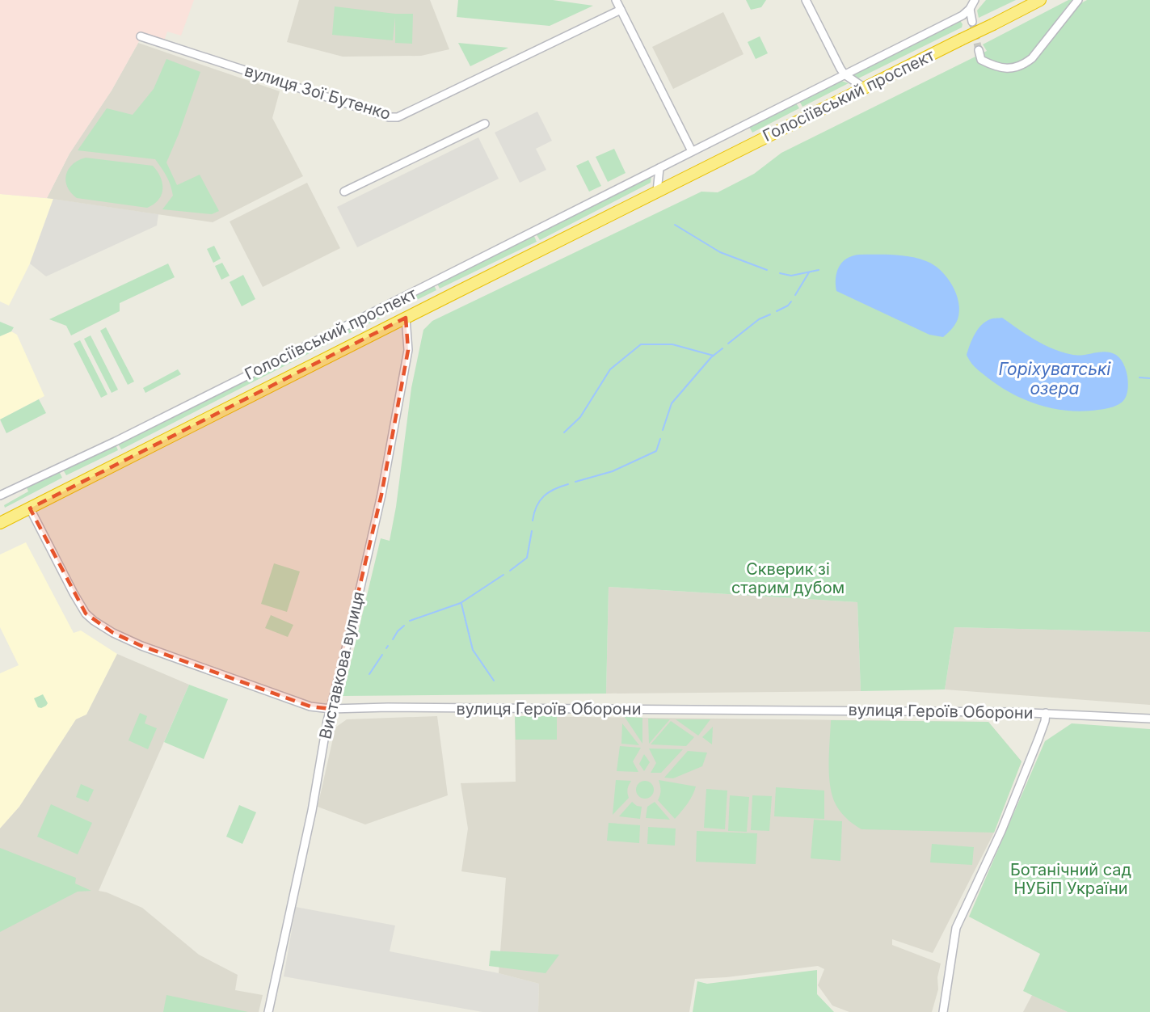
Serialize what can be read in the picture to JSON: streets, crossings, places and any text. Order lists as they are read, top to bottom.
{
  "streets": {
    "highway": ["Голосіївський проспект"],
    "street": ["вулиця Зої Бутенко", "Виставкова вулиця", "вулиця Героїв Оборони"]
  },
  "crossings": [
    ["Голосіївський проспект", "Виставкова вулиця"],
    ["Голосіївський проспект", "вулиця Героїв Оборони"],
    ["Виставкова вулиця", "вулиця Героїв Оборони"]
  ],
  "water": ["Горіхуватські озера"],
  "parks": ["Скверик зі старим дубом", "Ботанічний сад НУБіП України"]
}
